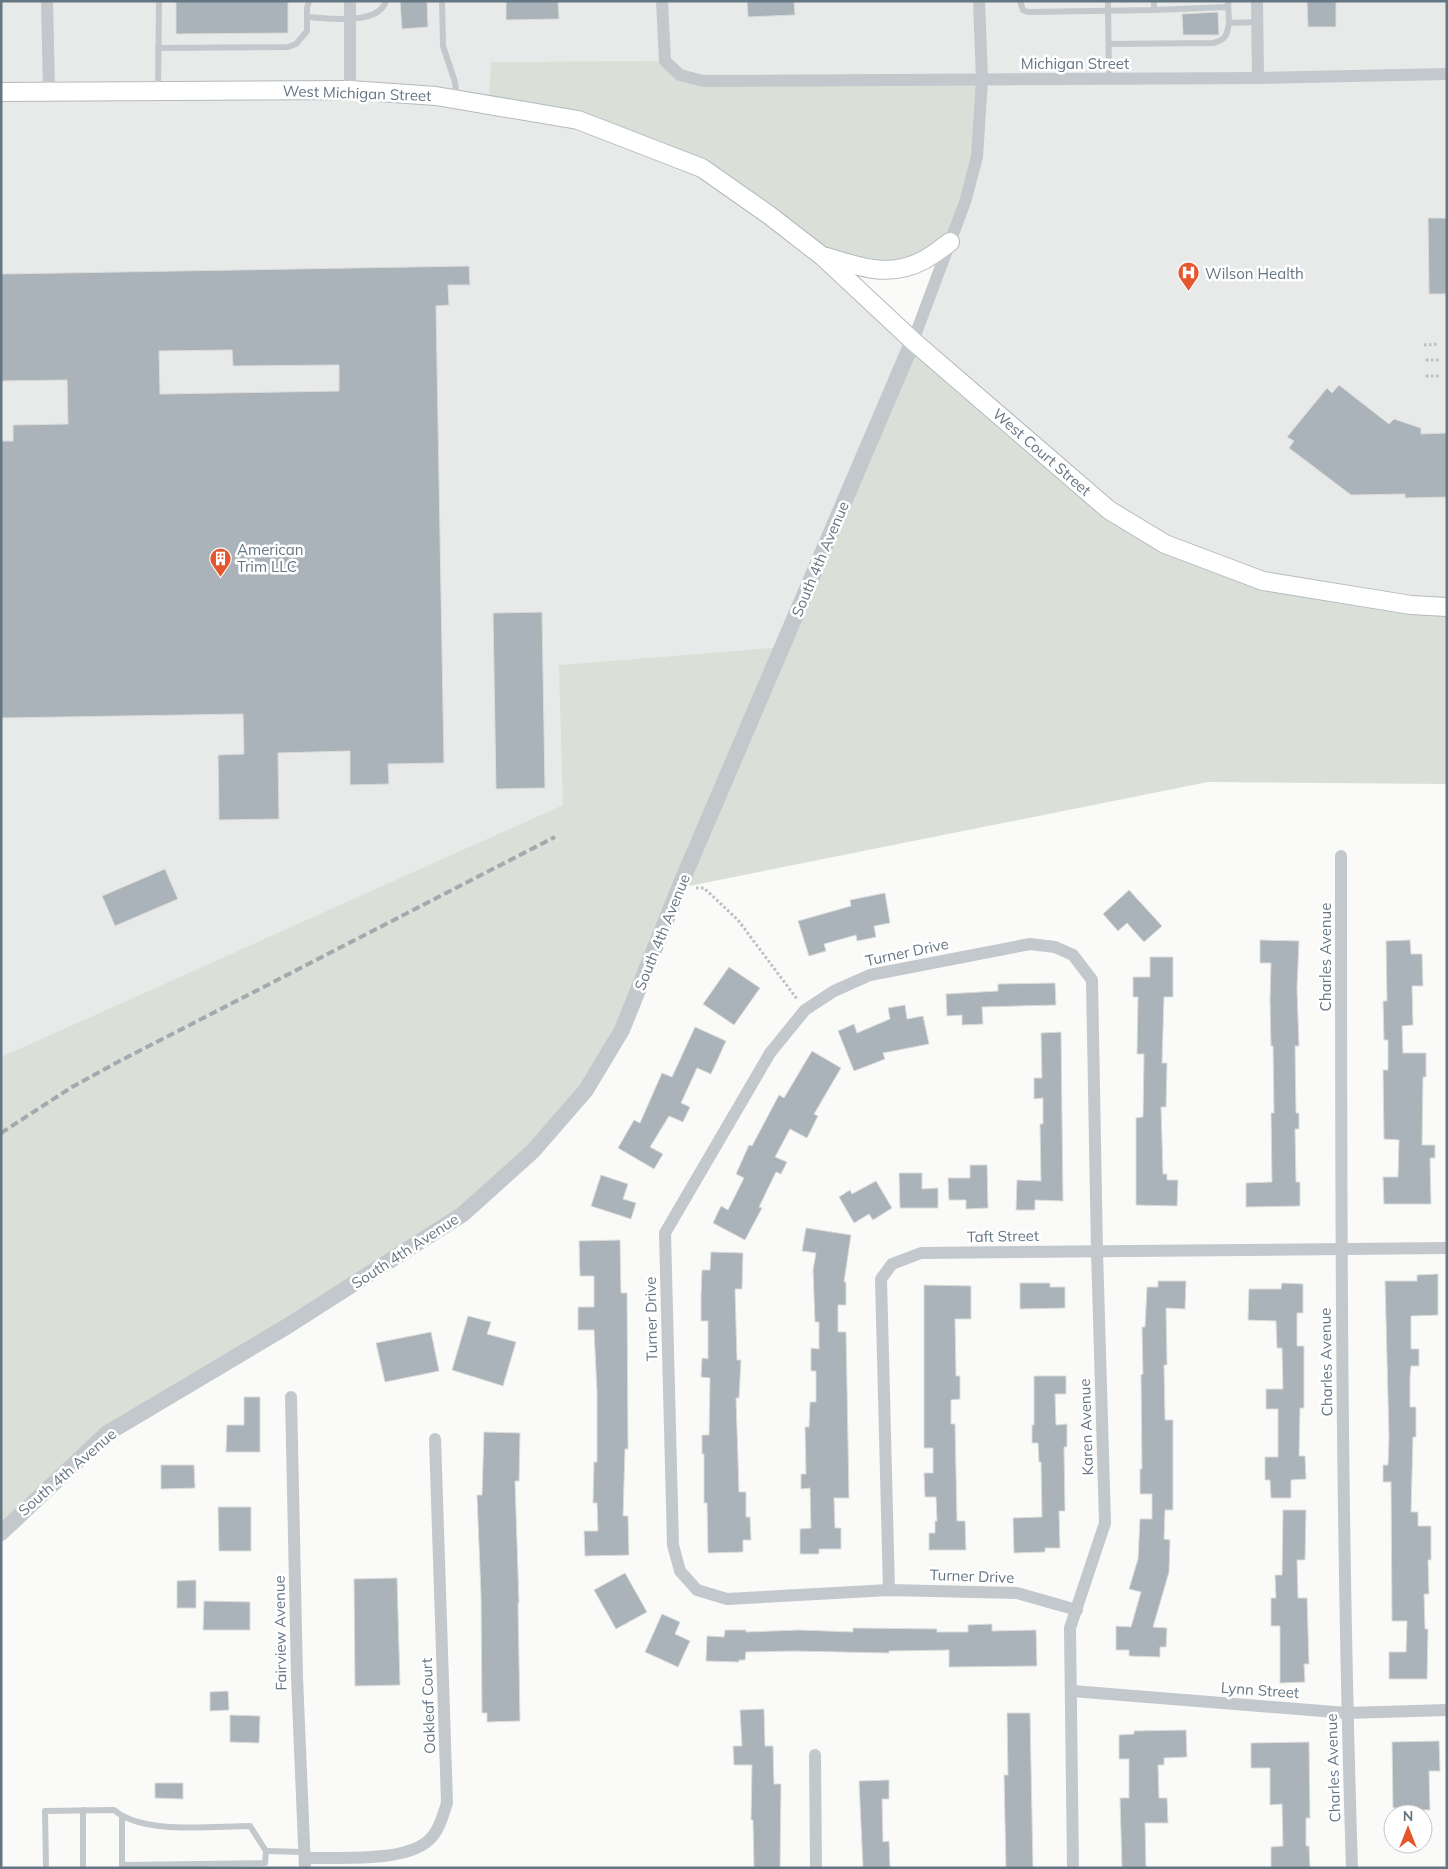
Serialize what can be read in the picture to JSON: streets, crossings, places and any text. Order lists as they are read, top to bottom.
{
  "streets": {
    "main road": ["West Michigan Street", "West Court Street"],
    "street": [
      "Michigan Street",
      "South 4th Avenue",
      "Turner Drive",
      "Charles Avenue",
      "Taft Street",
      "Karen Avenue",
      "Fairview Avenue",
      "Lynn Street",
      "Oakleaf Court"
    ]
  },
  "crossings": [
    ["Michigan Street", "South 4th Avenue"],
    ["West Michigan Street", "West Court Street"],
    ["West Court Street", "South 4th Avenue"],
    ["Turner Drive", "Taft Street"],
    ["Turner Drive", "Karen Avenue"],
    ["Charles Avenue", "Taft Street"],
    ["Charles Avenue", "Lynn Street"],
    ["Taft Street", "Karen Avenue"],
    ["Karen Avenue", "Lynn Street"],
    ["Fairview Avenue", "Oakleaf Court"]
  ],
  "places": {
    "hospital": ["Wilson Health"],
    "building": ["American Trim LLC"]
  },
  "north": "top"
}
